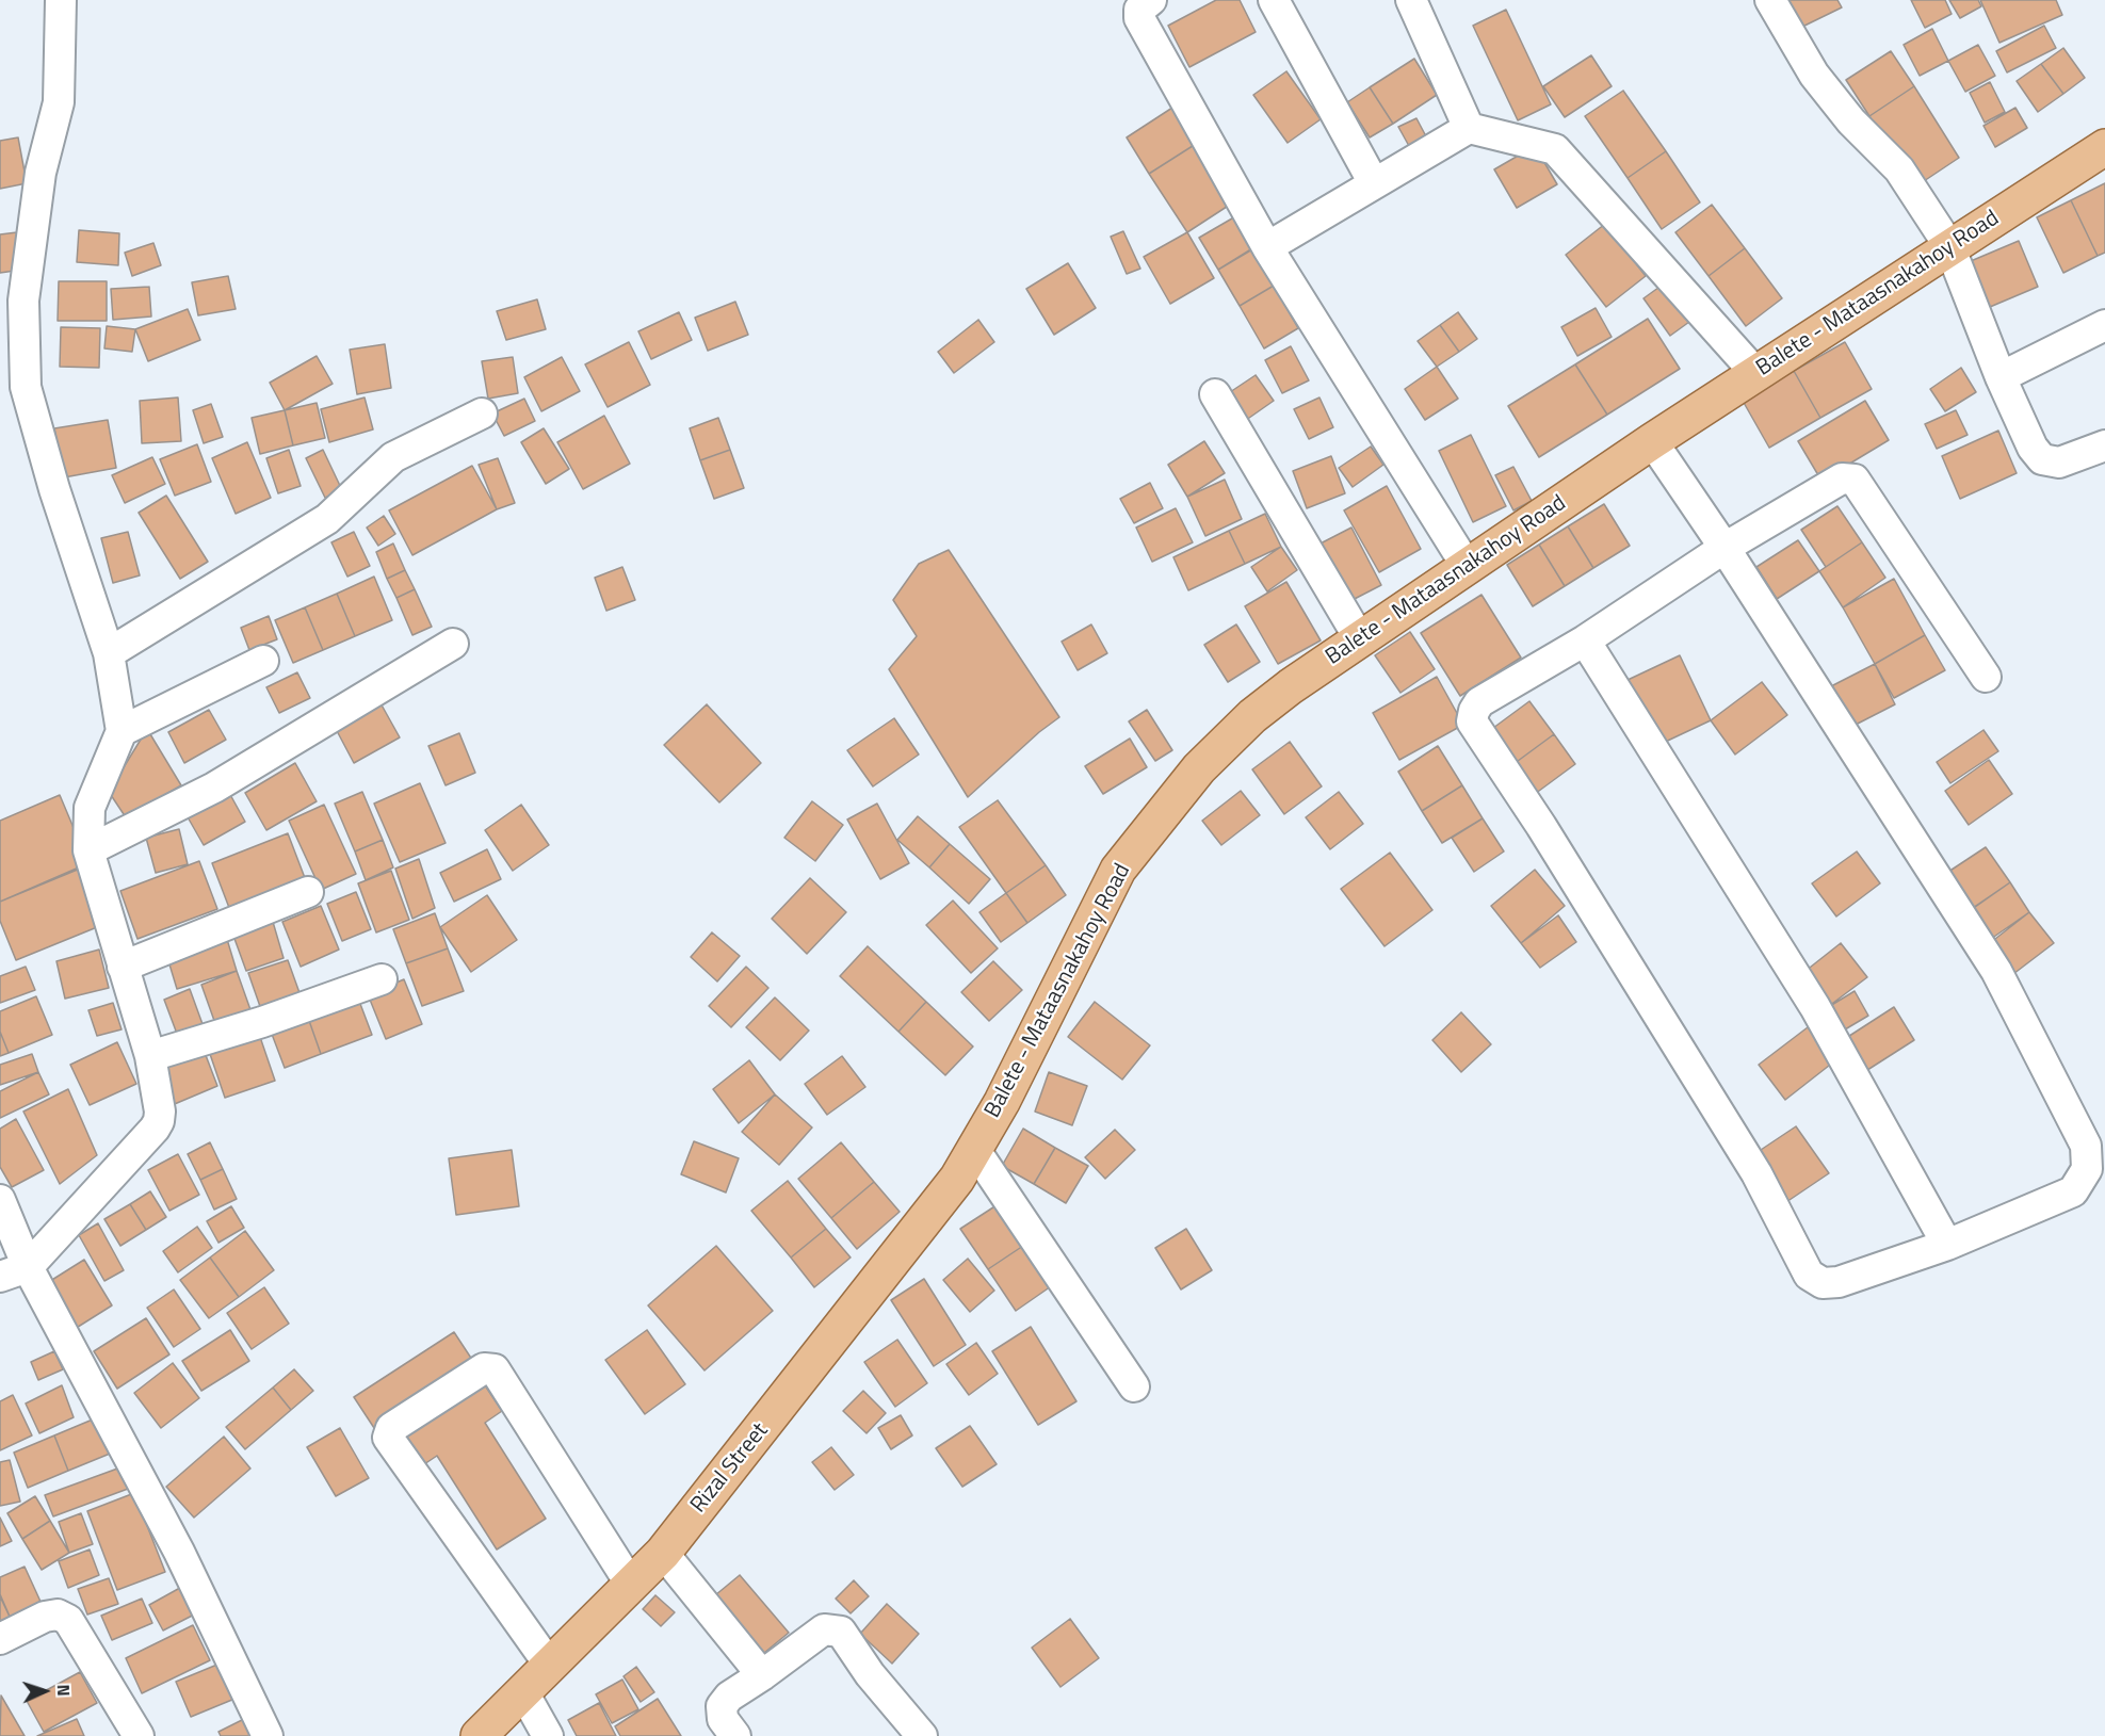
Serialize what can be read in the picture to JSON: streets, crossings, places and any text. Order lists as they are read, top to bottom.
{
  "streets": {
    "main road": ["Balete - Mataasnakahoy Road", "Rizal Street"]
  },
  "crossings": [
    ["Balete - Mataasnakahoy Road", "Rizal Street"]
  ],
  "north": "right"
}
